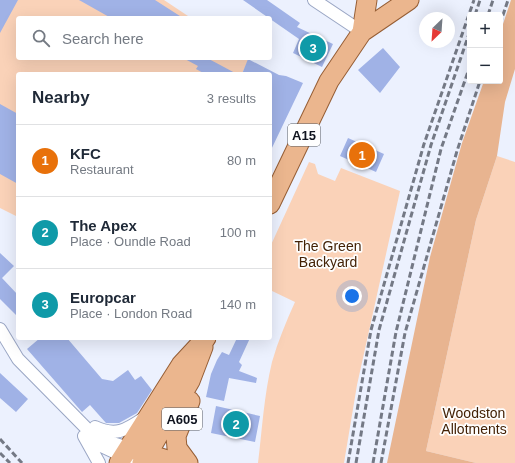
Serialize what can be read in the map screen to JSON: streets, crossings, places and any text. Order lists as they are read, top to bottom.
{
  "streets": {
    "main road": ["A15", "A605"]
  },
  "parks": ["The Green Backyard", "Woodston Allotments"],
  "north": "bottom left",
  "page": {
    "map_buttons": ["+", "−"],
    "search": "Search here",
    "pins": ["3", "1", "2"],
    "heading": ["Nearby", "3 results"],
    "list": [
      {
        "mark": "1",
        "name": "KFC",
        "note": "Restaurant",
        "value": "80 m"
      },
      {
        "mark": "2",
        "name": "The Apex",
        "note": "Place · Oundle Road",
        "value": "100 m"
      },
      {
        "mark": "3",
        "name": "Europcar",
        "note": "Place · London Road",
        "value": "140 m"
      }
    ]
  }
}
